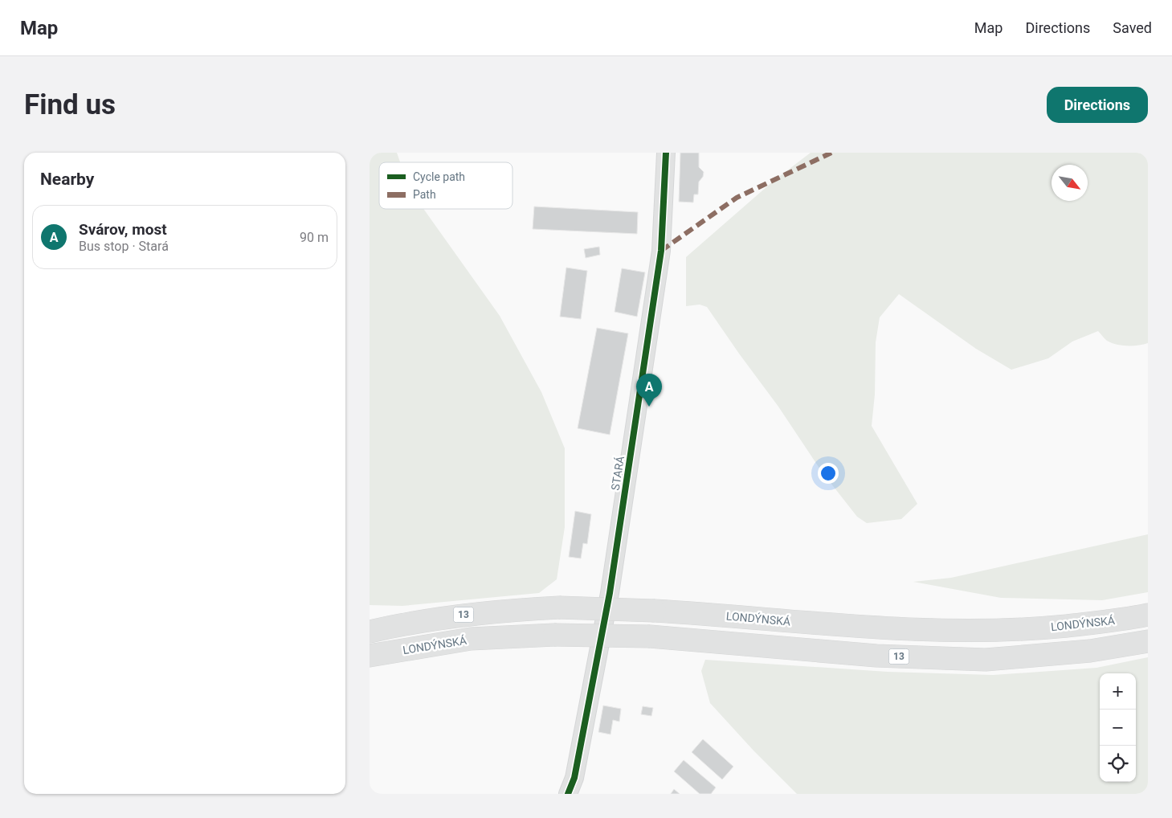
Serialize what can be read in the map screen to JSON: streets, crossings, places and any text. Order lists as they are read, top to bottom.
{
  "streets": {
    "highway": ["13", "LONDÝNSKÁ"],
    "street": ["STARÁ"]
  },
  "legend": ["Cycle path", "Path"],
  "north": "bottom right",
  "page": {
    "header": "Map",
    "nav": ["Map", "Directions", "Saved"],
    "buttons": "Directions",
    "title": "Find us",
    "heading": "Nearby",
    "list": [
      {
        "mark": "A",
        "name": "Svárov, most",
        "note": "Bus stop · Stará",
        "value": "90 m"
      }
    ],
    "pins": "A",
    "map_buttons": ["+", "−"]
  }
}
